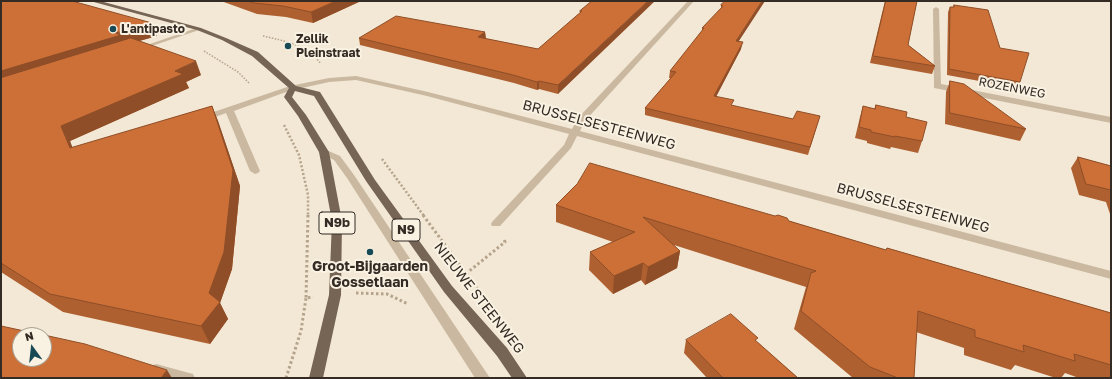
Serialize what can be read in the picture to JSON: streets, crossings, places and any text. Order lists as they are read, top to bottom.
{
  "streets": {
    "main road": ["N9b", "N9", "NIEUWE STEENWEG"],
    "street": ["ROZENWEG", "BRUSSELSESTEENWEG"]
  },
  "crossings": [
    ["BRUSSELSESTEENWEG", "N9b"],
    ["BRUSSELSESTEENWEG", "N9"],
    ["BRUSSELSESTEENWEG", "NIEUWE STEENWEG"],
    ["N9b", "N9"],
    ["N9b", "NIEUWE STEENWEG"],
    ["N9", "NIEUWE STEENWEG"]
  ],
  "places": ["L'antipasto", "Zellik Pleinstraat", "Groot-Bijgaarden Gossetlaan"],
  "north": "top"
}
